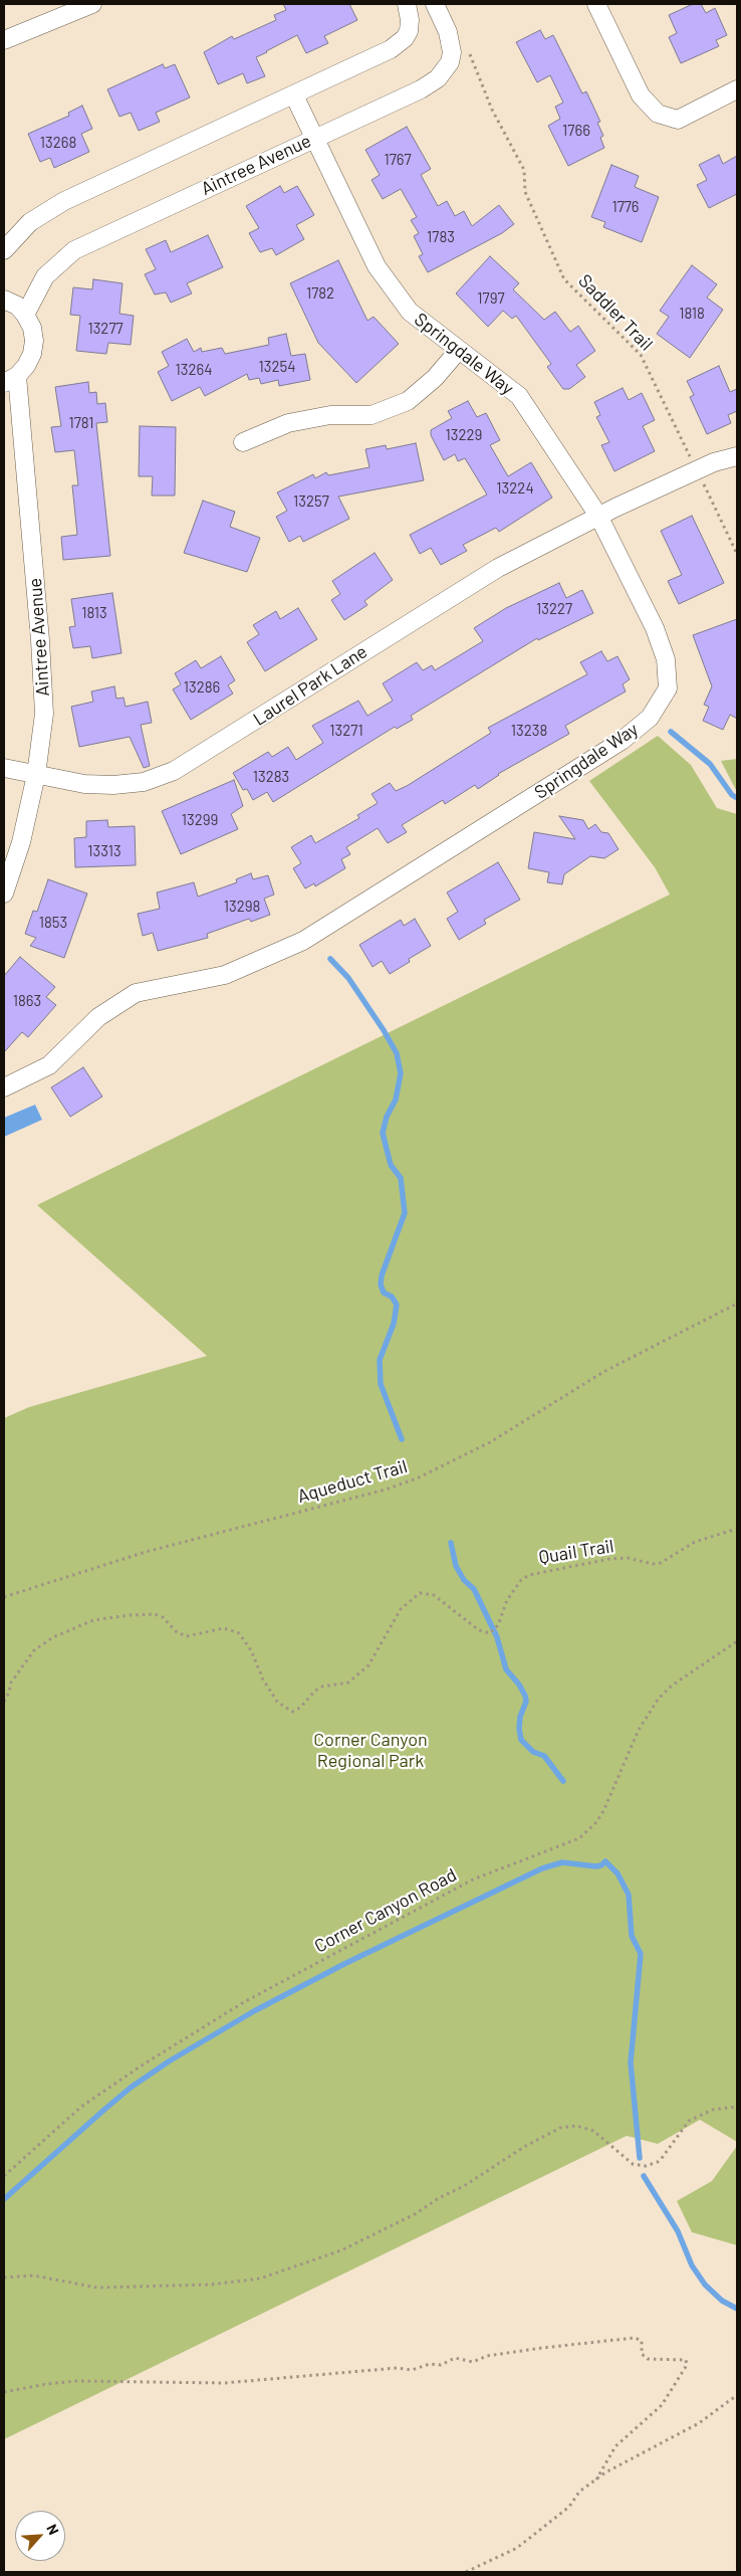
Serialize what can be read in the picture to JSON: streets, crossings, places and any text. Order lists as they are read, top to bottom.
{
  "streets": {
    "street": ["Aintree Avenue", "Springdale Way", "Laurel Park Lane"],
    "path": [
      "Saddler Trail",
      "Aqueduct Trail",
      "Quail Trail",
      "Corner Canyon Road"
    ]
  },
  "crossings": [
    ["Aintree Avenue", "Springdale Way"],
    ["Aintree Avenue", "Laurel Park Lane"],
    ["Saddler Trail", "Laurel Park Lane"],
    ["Springdale Way", "Laurel Park Lane"]
  ],
  "parks": ["Corner Canyon Regional Park"],
  "house_numbers": [
    "1766",
    "13268",
    "1767",
    "1776",
    "1783",
    "1782",
    "1797",
    "1818",
    "13277",
    "13254",
    "13264",
    "1781",
    "13229",
    "13224",
    "13257",
    "13227",
    "1813",
    "13286",
    "13271",
    "13238",
    "13283",
    "13299",
    "13313",
    "13298",
    "1853",
    "1863"
  ],
  "north": "top right"
}
